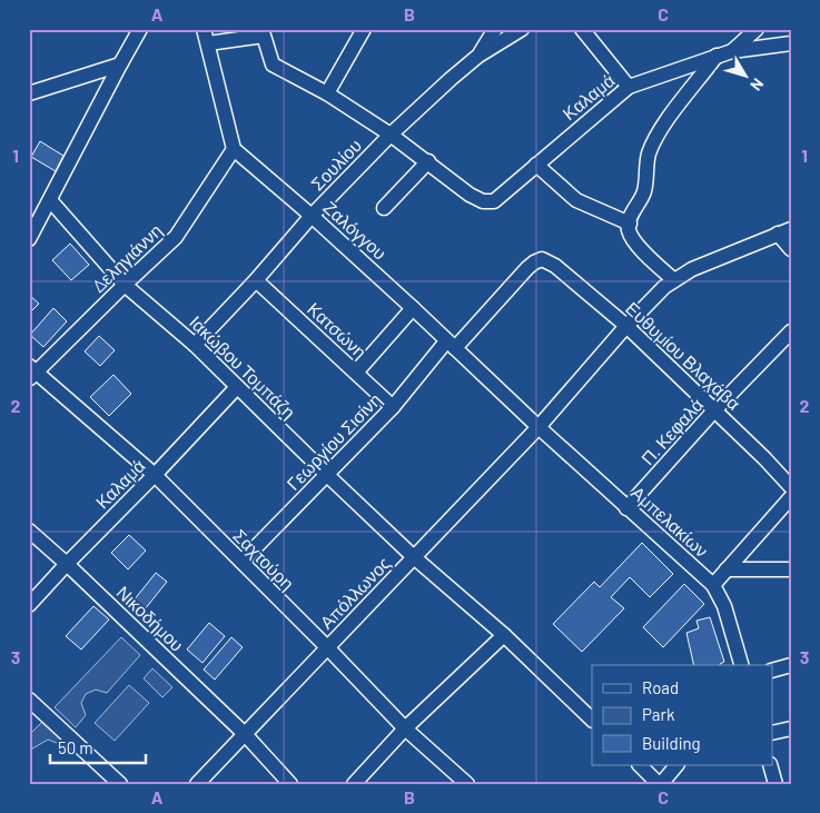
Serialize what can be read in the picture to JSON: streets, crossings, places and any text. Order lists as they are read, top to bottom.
{
  "streets": {
    "street": [
      "Καλαμά",
      "Σουλίου",
      "Ζαλόγγου",
      "Δεληγιάννη",
      "Κατσώνη",
      "Ευθυμίου Βλαχάβα",
      "Ιακώβου Τομπάζη",
      "Π. Κεφαλά",
      "Γεωργίου Σισίνη",
      "Αμπελακίων",
      "Σαχτούρη",
      "Απόλλωνος",
      "Νικοδήμου"
    ]
  },
  "crossings": [
    ["Καλαμά", "Ιακώβου Τομπάζη"],
    ["Καλαμά", "Σαχτούρη"],
    ["Καλαμά", "Νικοδήμου"],
    ["Σουλίου", "Ζαλόγγου"],
    ["Σουλίου", "Κατσώνη"],
    ["Σουλίου", "Ιακώβου Τομπάζη"],
    ["Ζαλόγγου", "Δεληγιάννη"],
    ["Ζαλόγγου", "Γεωργίου Σισίνη"],
    ["Ζαλόγγου", "Αμπελακίων"],
    ["Ζαλόγγου", "Απόλλωνος"],
    ["Δεληγιάννη", "Ιακώβου Τομπάζη"],
    ["Δεληγιάννη", "Σαχτούρη"],
    ["Κατσώνη", "Γεωργίου Σισίνη"],
    ["Ευθυμίου Βλαχάβα", "Π. Κεφαλά"],
    ["Ευθυμίου Βλαχάβα", "Γεωργίου Σισίνη"],
    ["Ευθυμίου Βλαχάβα", "Απόλλωνος"],
    ["Ιακώβου Τομπάζη", "Γεωργίου Σισίνη"],
    ["Ιακώβου Τομπάζη", "Απόλλωνος"],
    ["Π. Κεφαλά", "Αμπελακίων"],
    ["Γεωργίου Σισίνη", "Σαχτούρη"],
    ["Αμπελακίων", "Απόλλωνος"],
    ["Σαχτούρη", "Απόλλωνος"],
    ["Απόλλωνος", "Νικοδήμου"]
  ],
  "legend": ["Road", "Park", "Building"],
  "scale_bar": "50 m",
  "north": "bottom right",
  "grid": {
    "columns": ["A", "B", "C"],
    "rows": ["1", "2", "3"]
  }
}
